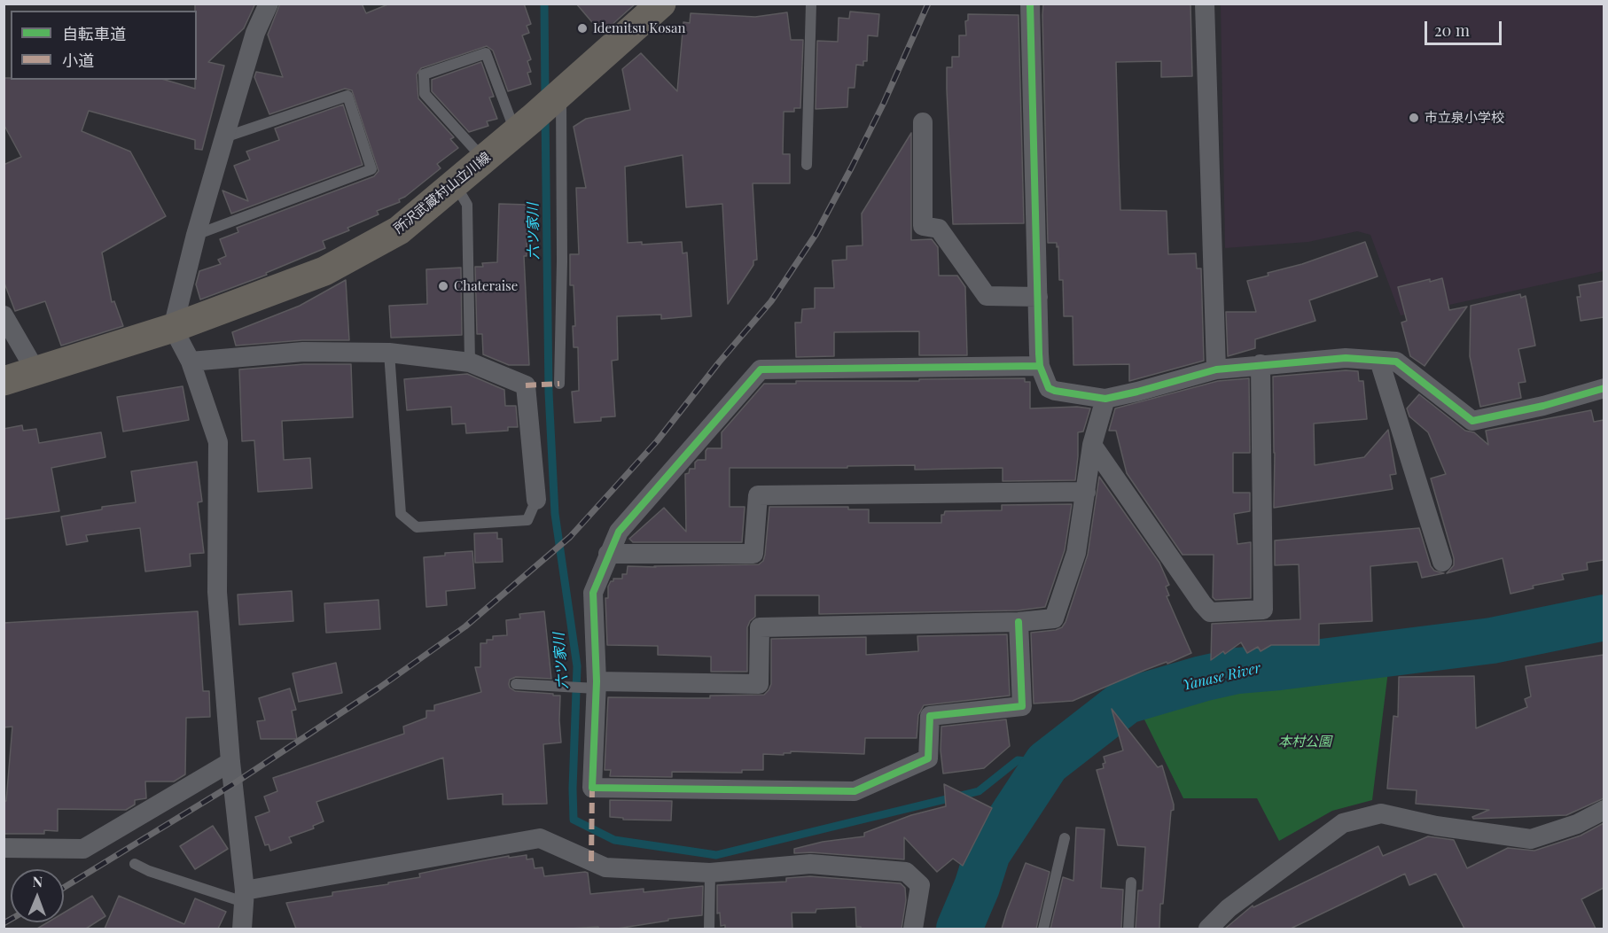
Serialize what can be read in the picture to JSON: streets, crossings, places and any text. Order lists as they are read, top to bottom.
{
  "streets": {
    "main road": ["所沢武蔵村山立川線"]
  },
  "water": ["六ツ家川", "Yanase River"],
  "parks": ["本村公園"],
  "places": ["Idemitsu Kosan", "市立泉小学校", "Chateraise"],
  "legend": ["自転車道", "小道"],
  "scale_bar": "20 m",
  "north": "top"
}
